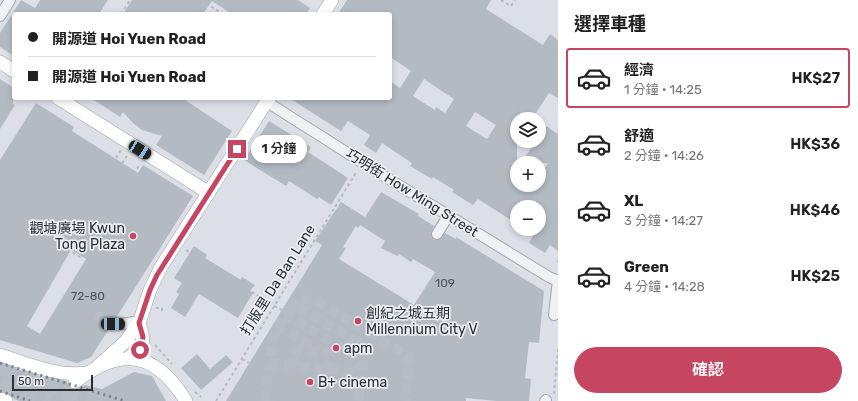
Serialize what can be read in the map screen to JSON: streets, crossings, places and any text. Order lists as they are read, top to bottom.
{
  "streets": {
    "street": ["巧明街 How Ming Street"],
    "path": ["打版里 Da Ban Lane"]
  },
  "places": [
    "觀塘廣場 Kwun Tong Plaza",
    "創紀之城五期 Millennium City V",
    "apm",
    "B+ cinema"
  ],
  "house_numbers": ["109", "72-80"],
  "scale_bar": "50 m",
  "page": {
    "heading": "選擇車種",
    "banner": ["開源道 Hoi Yuen Road", "開源道 Hoi Yuen Road"],
    "list": [
      {
        "name": "經濟",
        "note": "1 分鐘 · 14:25",
        "value": "HK$27"
      },
      {
        "name": "舒適",
        "note": "2 分鐘 · 14:26",
        "value": "HK$36"
      },
      {
        "name": "XL",
        "note": "3 分鐘 · 14:27",
        "value": "HK$46"
      },
      {
        "name": "Green",
        "note": "4 分鐘 · 14:28",
        "value": "HK$25"
      }
    ],
    "map_buttons": ["+", "−"],
    "bubble": "1 分鐘",
    "buttons": "確認",
    "scale": "50 m"
  }
}
